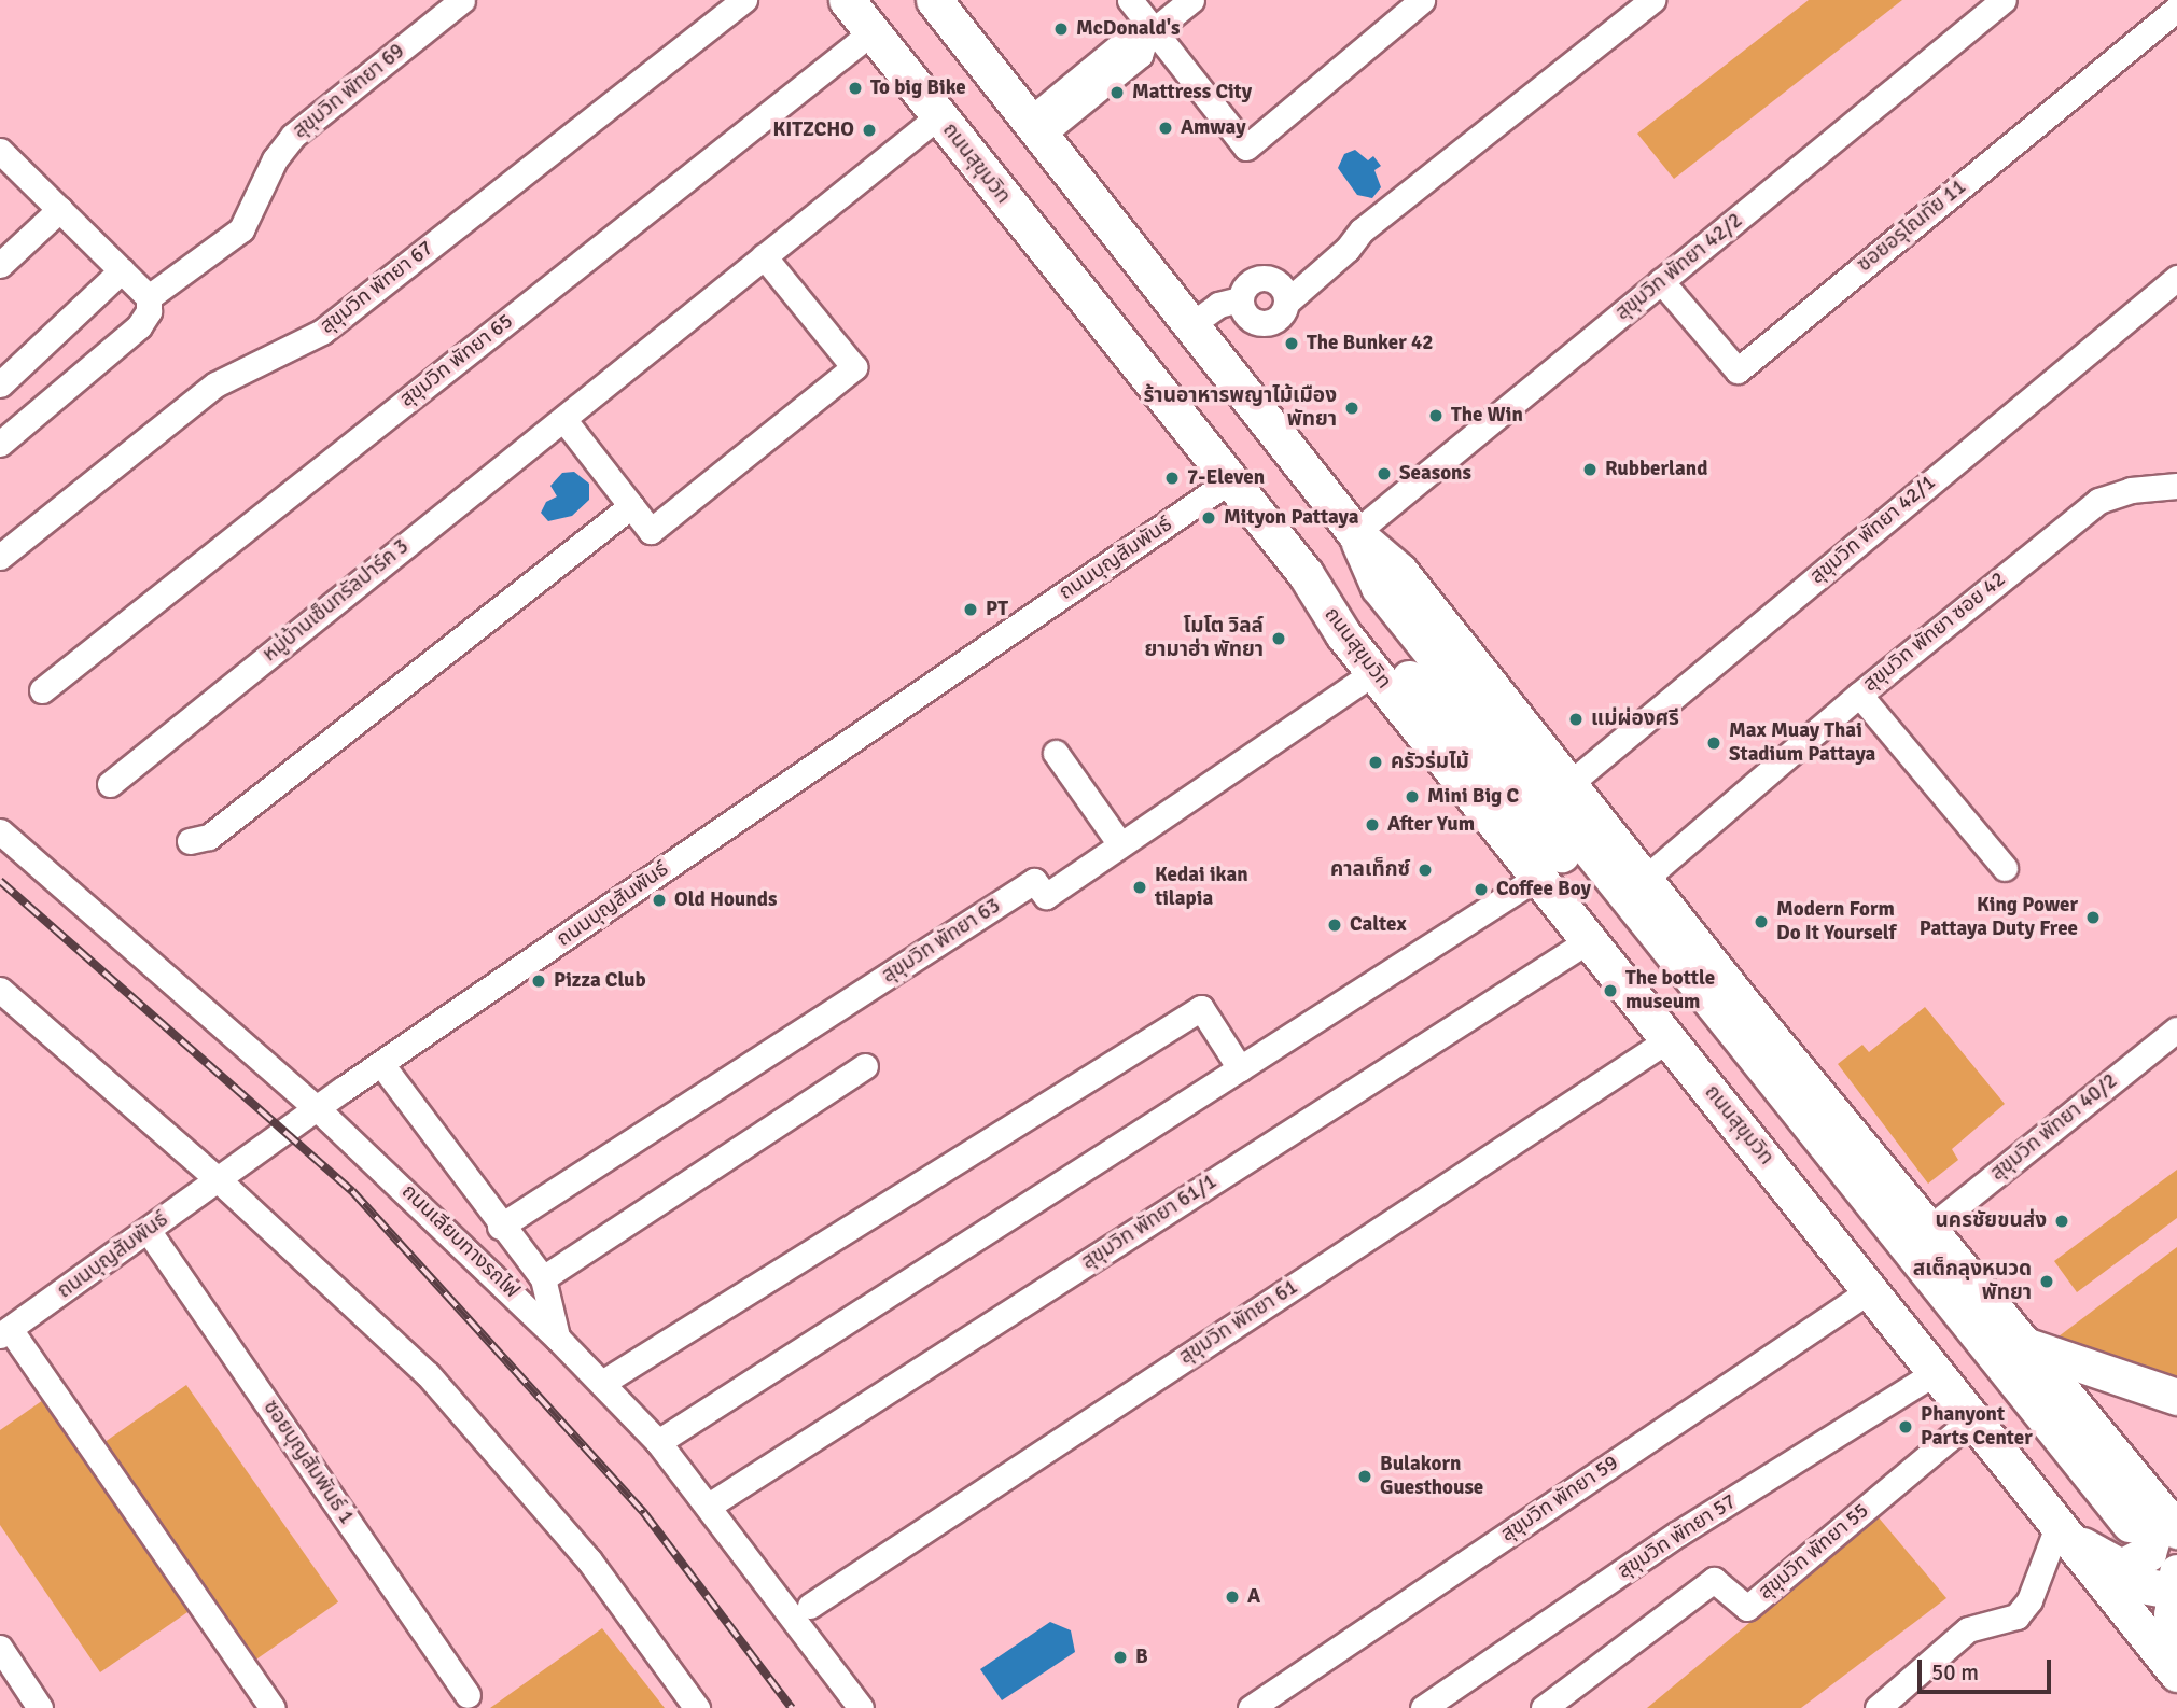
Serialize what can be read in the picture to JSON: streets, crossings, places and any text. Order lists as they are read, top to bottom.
{
  "streets": {
    "highway": ["ถนนสุขุมวิท"],
    "street": [
      "สุขุมวิท พัทยา 69",
      "ซอยอรุโณทัย 11",
      "สุขุมวิท พัทยา 42/2",
      "สุขุมวิท พัทยา 67",
      "สุขุมวิท พัทยา 65",
      "สุขุมวิท พัทยา 42/1",
      "ถนนบุญสัมพันธ์",
      "หมู่บ้านเซ็นทรัลปาร์ค 3",
      "สุขุมวิท พัทยา ซอย 42",
      "สุขุมวิท พัทยา 63",
      "สุขุมวิท พัทยา 40/2",
      "สุขุมวิท พัทยา 61/1",
      "ถนนเลียบทางรถไฟ",
      "สุขุมวิท พัทยา 61",
      "ซอยบุญสัมพันธ์ 1",
      "สุขุมวิท พัทยา 59",
      "สุขุมวิท พัทยา 57",
      "สุขุมวิท พัทยา 55"
    ]
  },
  "crossings": [
    ["ถนนสุขุมวิท", "สุขุมวิท พัทยา 42/2"],
    ["ถนนสุขุมวิท", "สุขุมวิท พัทยา 65"],
    ["ถนนสุขุมวิท", "สุขุมวิท พัทยา 42/1"],
    ["ถนนสุขุมวิท", "ถนนบุญสัมพันธ์"],
    ["ถนนสุขุมวิท", "หมู่บ้านเซ็นทรัลปาร์ค 3"],
    ["ถนนสุขุมวิท", "สุขุมวิท พัทยา ซอย 42"],
    ["ถนนสุขุมวิท", "สุขุมวิท พัทยา 63"],
    ["ถนนสุขุมวิท", "สุขุมวิท พัทยา 40/2"],
    ["ถนนสุขุมวิท", "สุขุมวิท พัทยา 61/1"],
    ["ถนนสุขุมวิท", "สุขุมวิท พัทยา 61"],
    ["ถนนสุขุมวิท", "สุขุมวิท พัทยา 59"],
    ["ถนนสุขุมวิท", "สุขุมวิท พัทยา 57"],
    ["ถนนสุขุมวิท", "สุขุมวิท พัทยา 55"],
    ["ซอยอรุโณทัย 11", "สุขุมวิท พัทยา 42/2"],
    ["ถนนบุญสัมพันธ์", "ถนนเลียบทางรถไฟ"],
    ["ถนนบุญสัมพันธ์", "ซอยบุญสัมพันธ์ 1"],
    ["สุขุมวิท พัทยา 61/1", "ถนนเลียบทางรถไฟ"]
  ],
  "places": [
    "McDonald's",
    "To big Bike",
    "Mattress City",
    "Amway",
    "KITZCHO",
    "The Bunker 42",
    "ร้านอาหารพญาไม้เมือง พัทยา",
    "The Win",
    "Rubberland",
    "Seasons",
    "7-Eleven",
    "Mityon Pattaya",
    "PT",
    "โมโต วิลล์ ยามาฮ่า พัทยา",
    "แม่ผ่องศรี",
    "Max Muay Thai Stadium Pattaya",
    "ครัวร่มไม้",
    "Mini Big C",
    "After Yum",
    "คาลเท็กซ์",
    "Kedai ikan tilapia",
    "Coffee Boy",
    "Old Hounds",
    "King Power Pattaya Duty Free",
    "Modern Form Do It Yourself",
    "Caltex",
    "Pizza Club",
    "The bottle museum",
    "นครชัยขนส่ง",
    "สเต็กลุงหนวด พัทยา",
    "Phanyont Parts Center",
    "Bulakorn Guesthouse",
    "A",
    "B"
  ],
  "scale_bar": "50 m"
}
